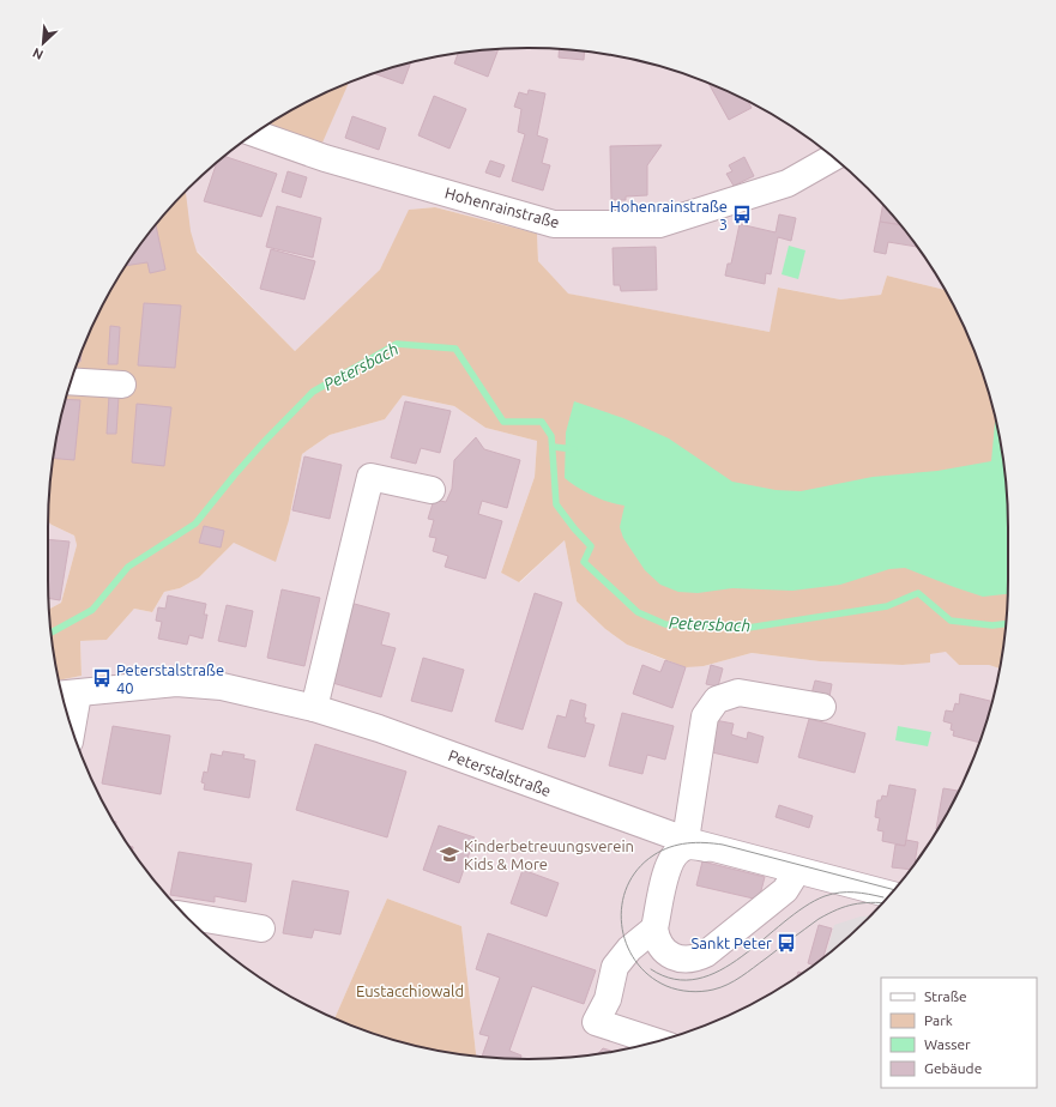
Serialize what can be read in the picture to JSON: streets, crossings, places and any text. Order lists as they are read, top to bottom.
{
  "streets": {
    "street": ["Hohenrainstraße", "Peterstalstraße"]
  },
  "water": ["Petersbach"],
  "parks": ["Eustacchiowald"],
  "places": {
    "bus stop": ["Hohenrainstraße 3", "Peterstalstraße 40", "Sankt Peter"],
    "school or university": ["Kinderbetreuungsverein Kids & More"]
  },
  "legend": [
    "Straße",
    "Park",
    "Wasser",
    "Gebäude"
  ],
  "north": "bottom left"
}
